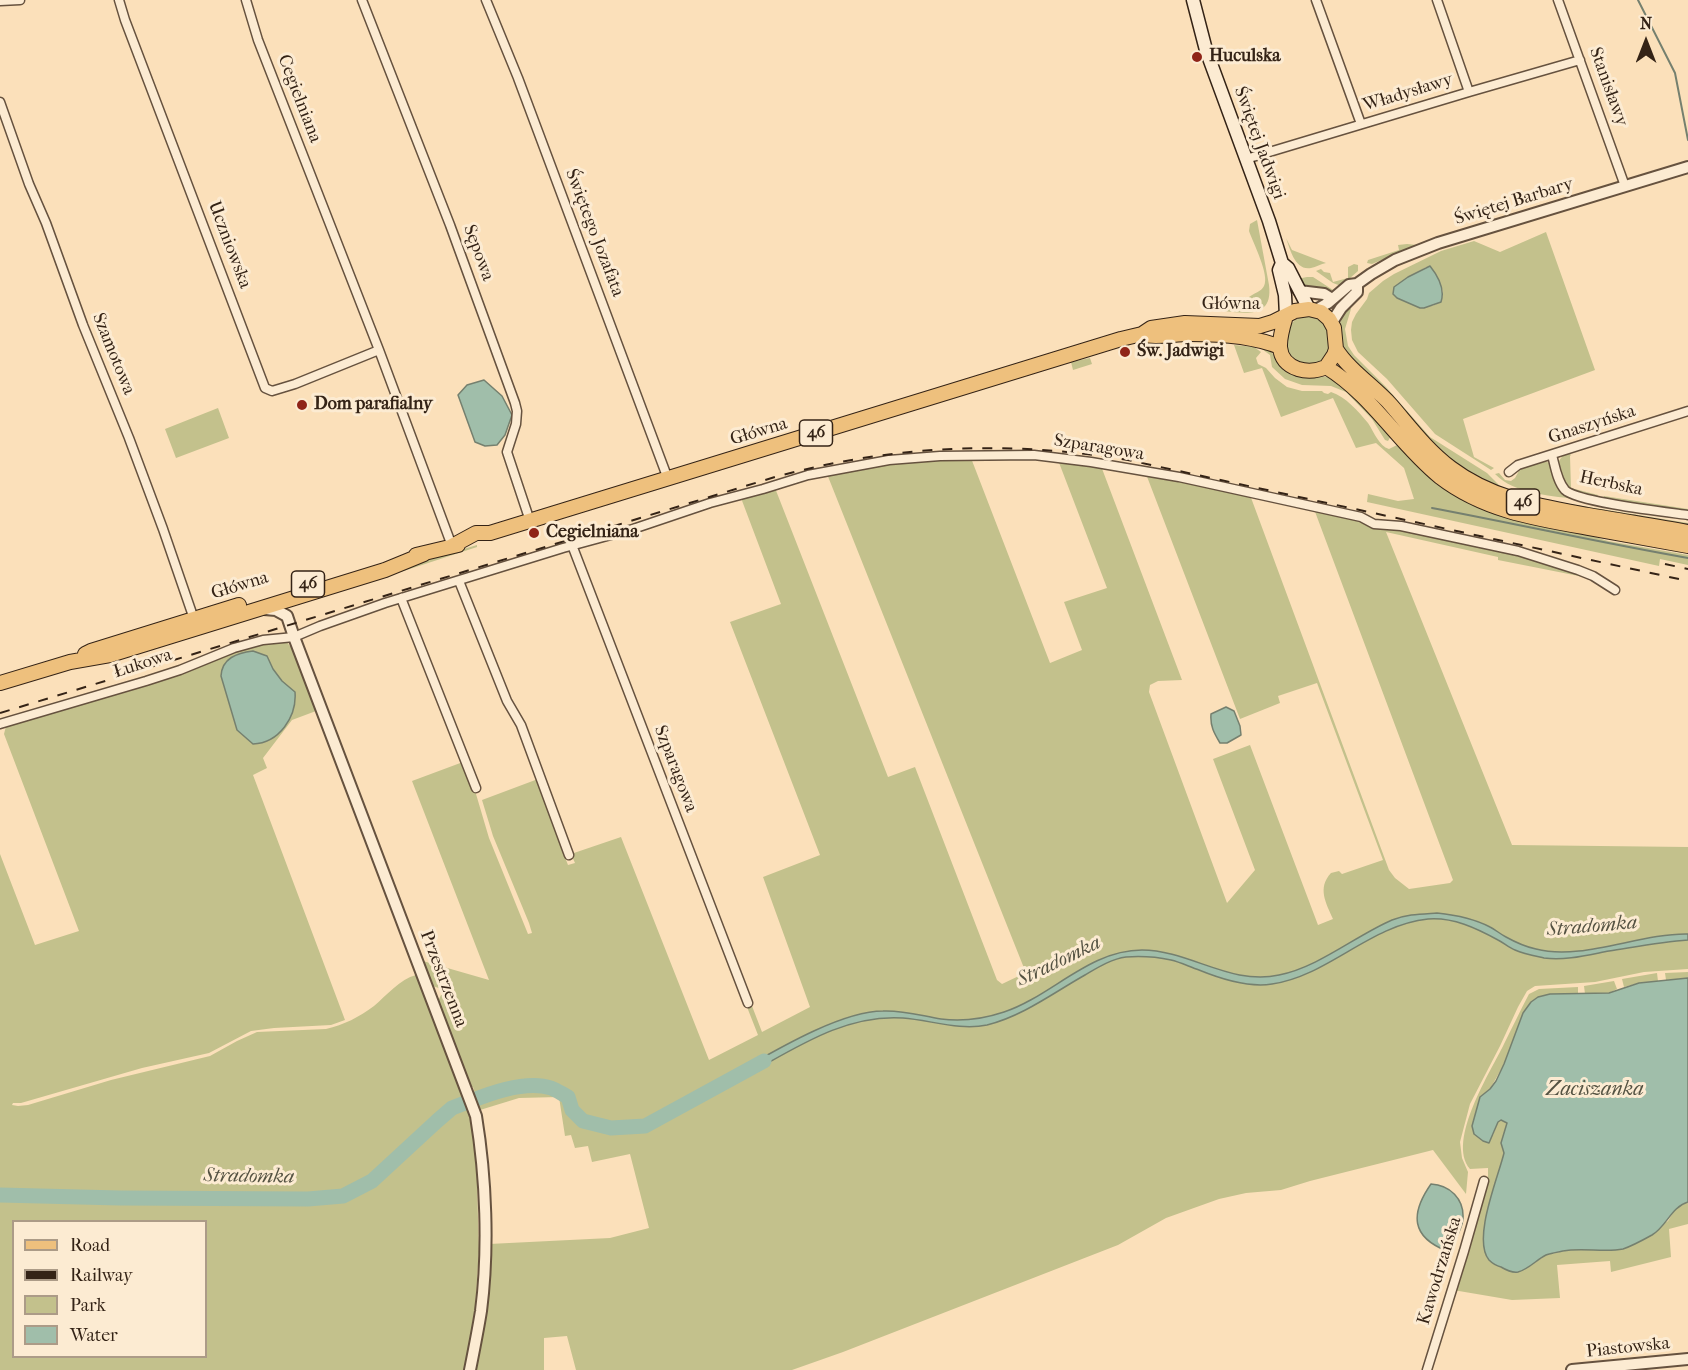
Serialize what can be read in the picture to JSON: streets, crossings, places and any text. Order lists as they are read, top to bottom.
{
  "streets": {
    "main road": ["Świętej Jadwigi", "Główna", "46"],
    "street": [
      "Stanisławy",
      "Władysławy",
      "Cegielniana",
      "Świętej Barbary",
      "Świętego Jozafata",
      "Uczniowska",
      "Sępowa",
      "Szamotowa",
      "Gnaszyńska",
      "Szparagowa",
      "Herbska",
      "Łukowa",
      "Przestrzenna",
      "Kawodrzańska",
      "Piastowska"
    ]
  },
  "crossings": [
    ["Stanisławy", "Władysławy"],
    ["Stanisławy", "Świętej Barbary"],
    ["Władysławy", "Świętej Jadwigi"],
    ["Cegielniana", "Uczniowska"],
    ["Cegielniana", "Główna"],
    ["Świętej Jadwigi", "Świętej Barbary"],
    ["Świętej Jadwigi", "Główna"],
    ["Świętej Jadwigi", "46"],
    ["Świętej Barbary", "Główna"],
    ["Świętej Barbary", "46"],
    ["Świętego Jozafata", "Główna"],
    ["Sępowa", "Główna"],
    ["Główna", "Szamotowa"],
    ["Główna", "46"],
    ["Gnaszyńska", "Herbska"],
    ["Szparagowa", "Łukowa"],
    ["Szparagowa", "Przestrzenna"],
    ["Łukowa", "Przestrzenna"]
  ],
  "water": ["Stradomka", "Zaciszanka"],
  "places": [
    "Huculska",
    "Św. Jadwigi",
    "Dom parafialny",
    "Cegielniana"
  ],
  "legend": [
    "Road",
    "Railway",
    "Park",
    "Water"
  ],
  "north": "top"
}
